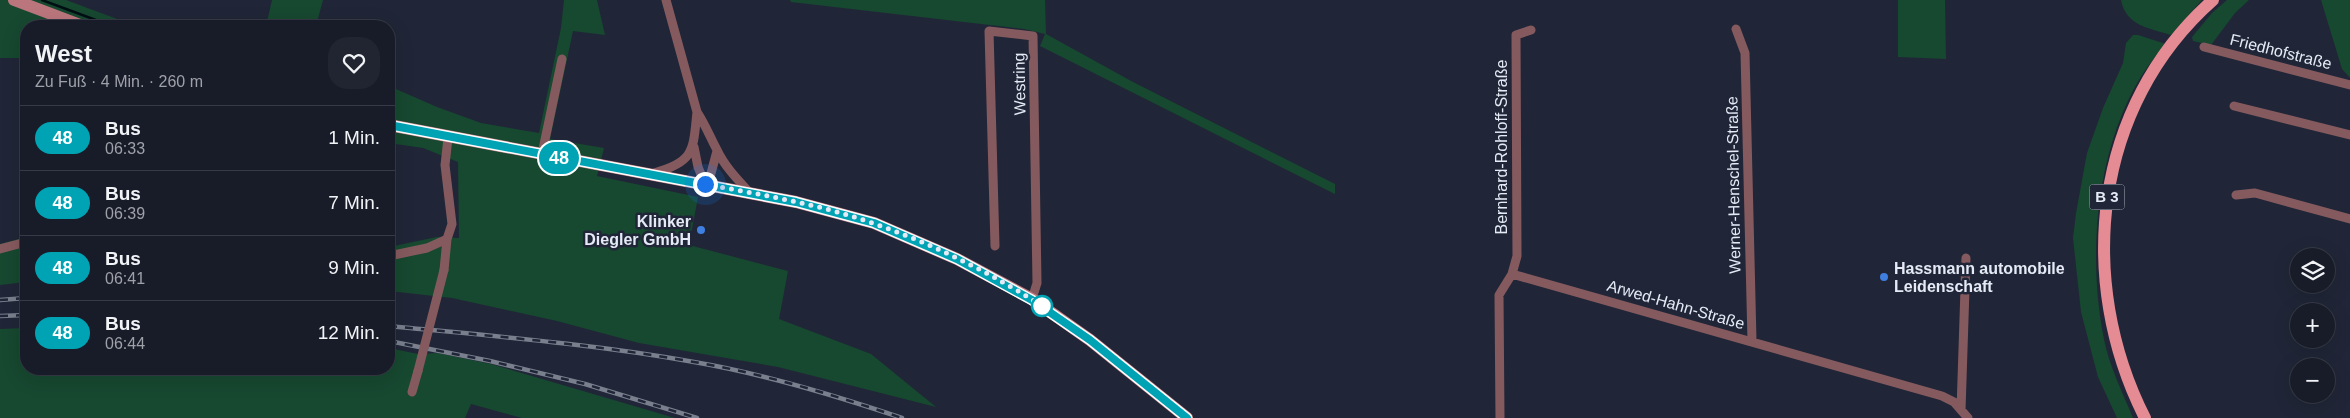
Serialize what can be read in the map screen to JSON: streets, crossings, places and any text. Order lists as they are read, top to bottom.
{
  "streets": {
    "main road": ["B 3"],
    "street": [
      "Friedhofstraße",
      "Westring",
      "Bernhard-Rohloff-Straße",
      "Werner-Henschel-Straße",
      "Arwed-Hahn-Straße"
    ]
  },
  "crossings": [
    ["Bernhard-Rohloff-Straße", "Arwed-Hahn-Straße"],
    ["Werner-Henschel-Straße", "Arwed-Hahn-Straße"]
  ],
  "places": ["Klinker Diegler GmbH", "Hassmann automobile Leidenschaft"],
  "lines": ["bus line 48"],
  "page": {
    "on_map": "48",
    "heading": ["West", "Zu Fuß · 4 Min. · 260 m"],
    "list": [
      {
        "mark": "48",
        "name": "Bus",
        "note": "06:33",
        "value": "1 Min."
      },
      {
        "mark": "48",
        "name": "Bus",
        "note": "06:39",
        "value": "7 Min."
      },
      {
        "mark": "48",
        "name": "Bus",
        "note": "06:41",
        "value": "9 Min."
      },
      {
        "mark": "48",
        "name": "Bus",
        "note": "06:44",
        "value": "12 Min."
      }
    ],
    "map_buttons": ["+", "−"]
  }
}
